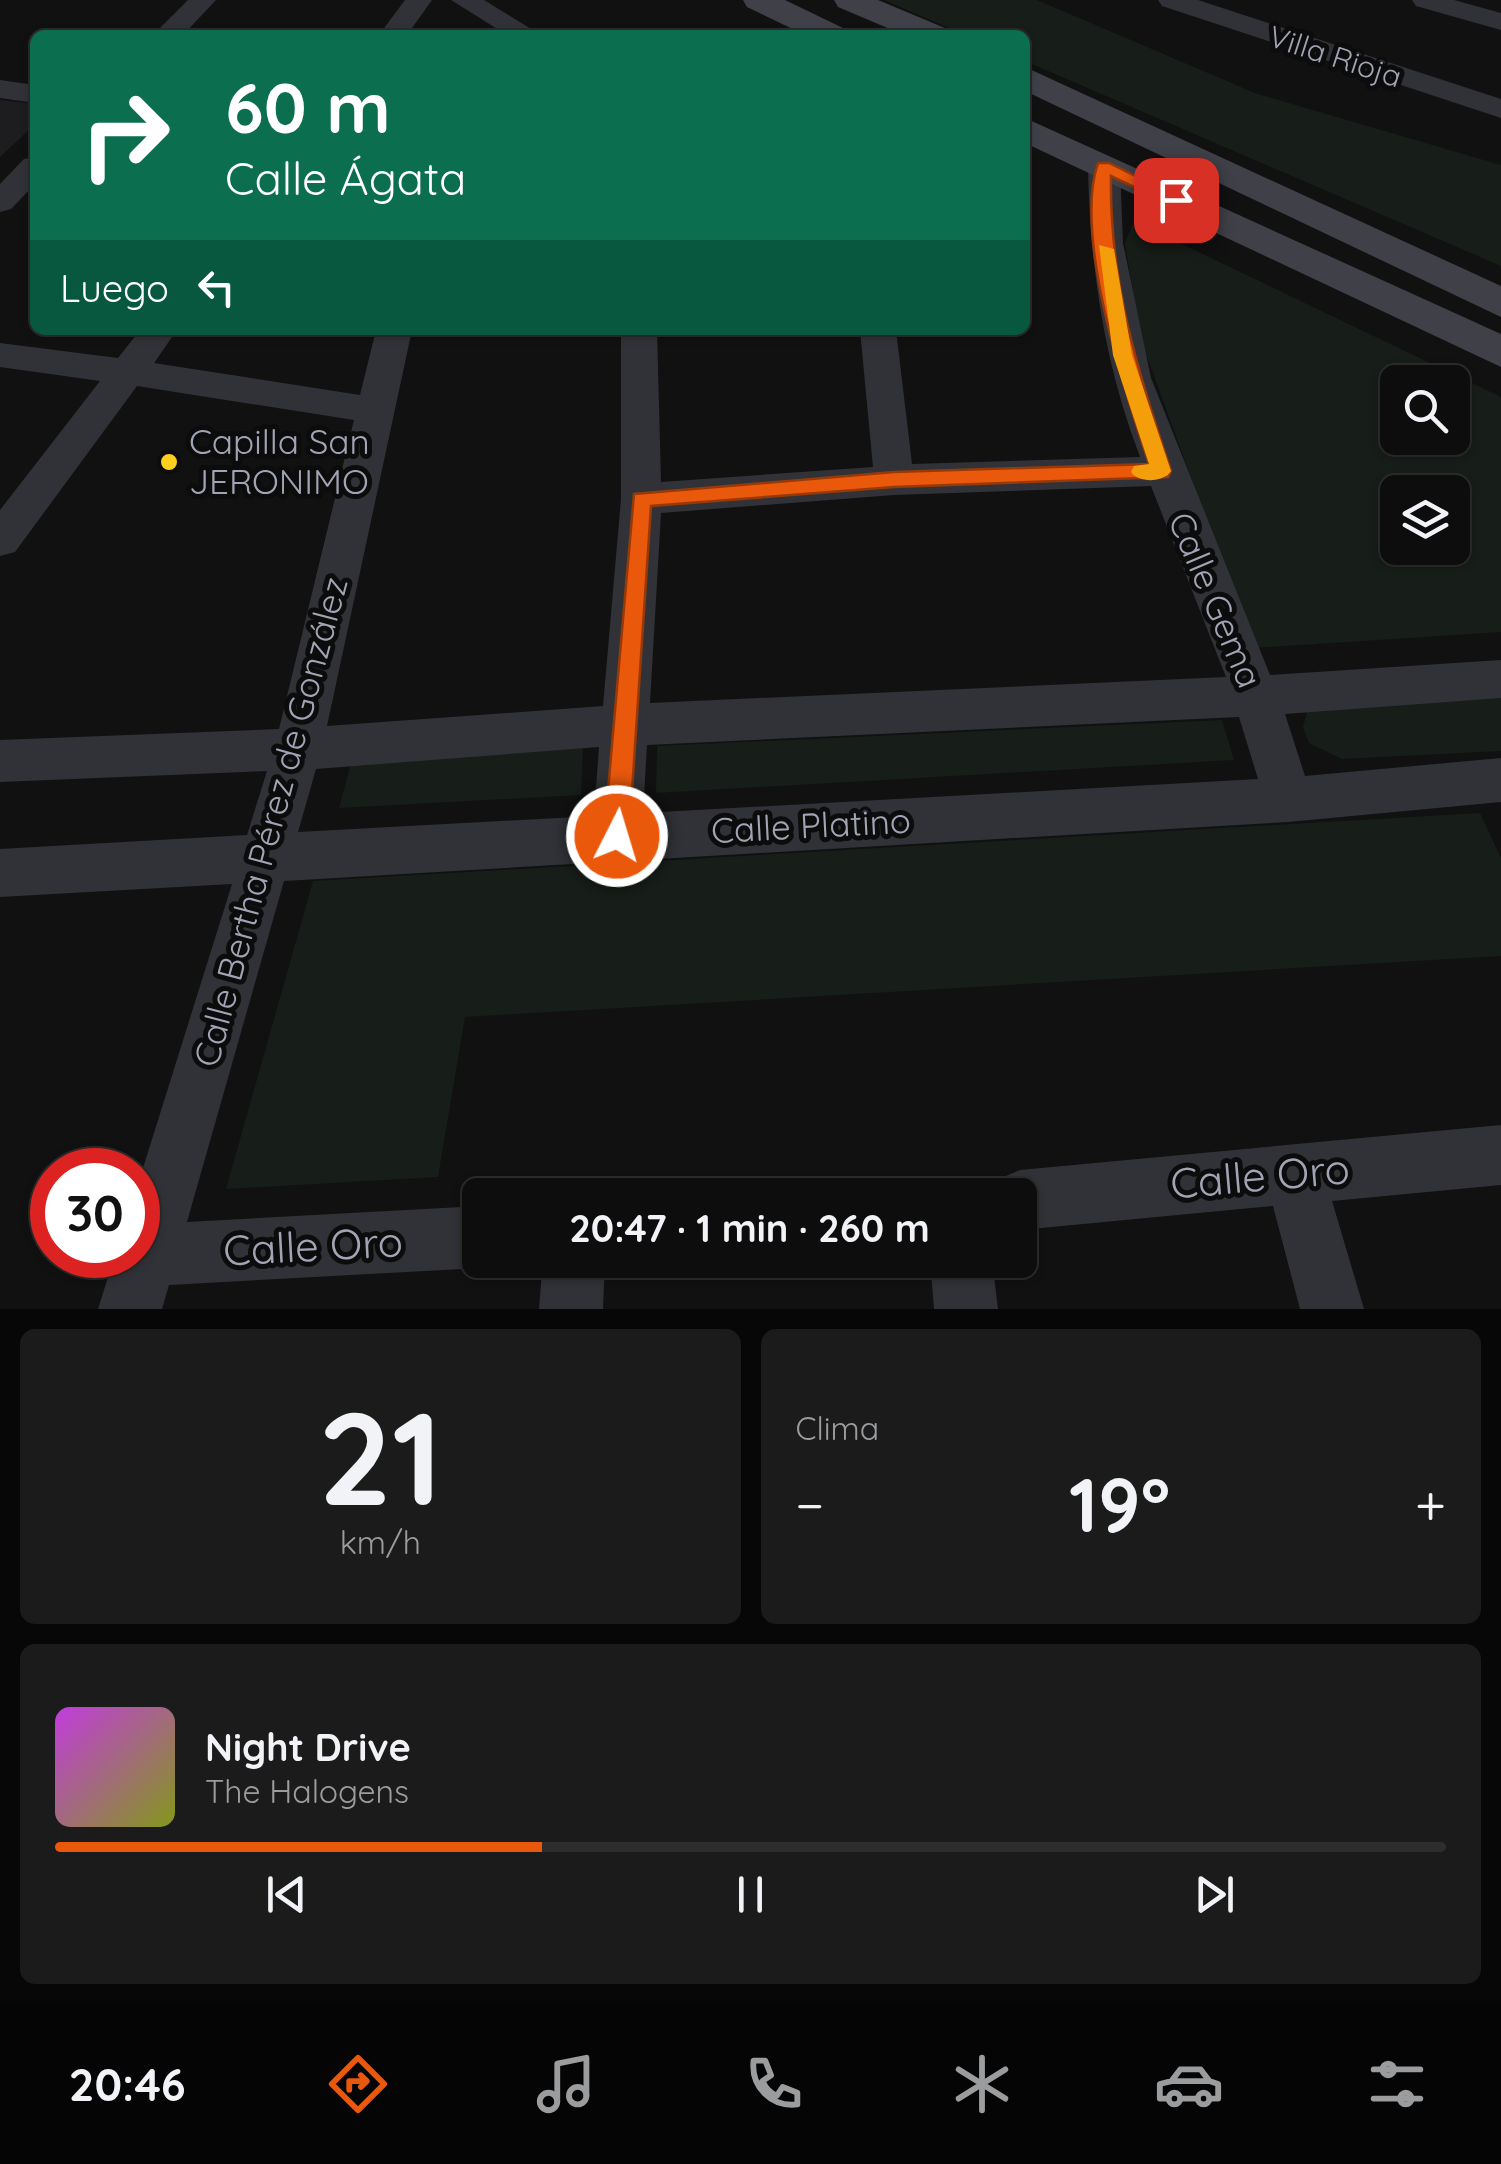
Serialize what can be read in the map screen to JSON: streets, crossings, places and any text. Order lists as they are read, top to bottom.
{
  "streets": {
    "street": [
      "Villa Rioja",
      "Calle Gema",
      "Calle Bertha Pérez de González",
      "Calle Platino",
      "Calle Oro"
    ]
  },
  "crossings": [
    ["Calle Gema", "Calle Platino"],
    ["Calle Bertha Pérez de González", "Calle Platino"],
    ["Calle Bertha Pérez de González", "Calle Oro"]
  ],
  "places": ["Capilla San JERONIMO"],
  "page": {
    "turn": ["60 m", "Calle Ágata"],
    "then": "Luego",
    "limit": "30",
    "trip": "20:47 · 1 min · 260 m",
    "tile": [
      ["21", "km/h"],
      "Clima"
    ],
    "heat": ["−", "19°", "+"],
    "song": ["Night Drive", "The Halogens"],
    "tabs": "20:46"
  }
}
